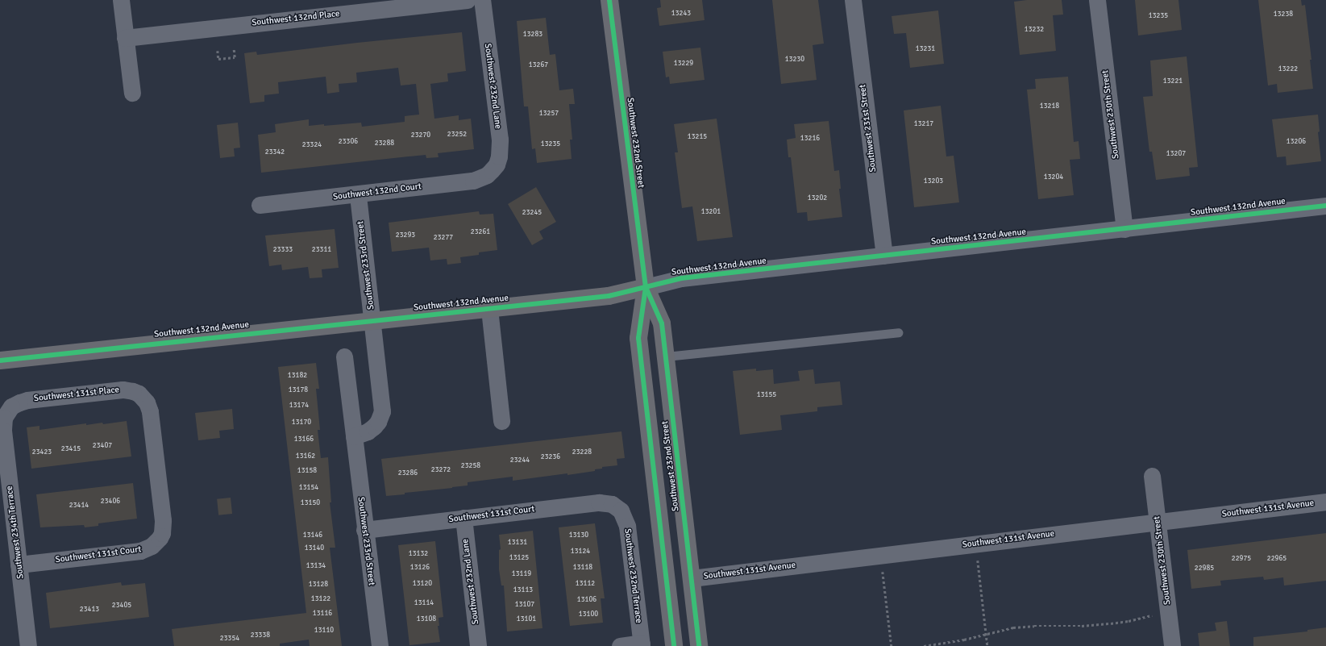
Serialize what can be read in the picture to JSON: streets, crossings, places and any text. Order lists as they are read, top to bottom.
{
  "streets": {
    "street": [
      "Southwest 132nd Place",
      "Southwest 232nd Lane",
      "Southwest 230th Street",
      "Southwest 231st Street",
      "Southwest 232nd Street",
      "Southwest 132nd Court",
      "Southwest 132nd Avenue",
      "Southwest 233rd Street",
      "Southwest 131st Place",
      "Southwest 131st Avenue",
      "Southwest 131st Court",
      "Southwest 234th Terrace",
      "Southwest 232nd Terrace"
    ]
  },
  "crossings": [
    ["Southwest 232nd Lane", "Southwest 132nd Court"],
    ["Southwest 232nd Lane", "Southwest 131st Court"],
    ["Southwest 230th Street", "Southwest 132nd Avenue"],
    ["Southwest 230th Street", "Southwest 131st Avenue"],
    ["Southwest 231st Street", "Southwest 132nd Avenue"],
    ["Southwest 232nd Street", "Southwest 132nd Avenue"],
    ["Southwest 232nd Street", "Southwest 131st Avenue"],
    ["Southwest 132nd Court", "Southwest 233rd Street"],
    ["Southwest 132nd Avenue", "Southwest 233rd Street"],
    ["Southwest 233rd Street", "Southwest 131st Court"],
    ["Southwest 131st Place", "Southwest 131st Court"],
    ["Southwest 131st Place", "Southwest 234th Terrace"],
    ["Southwest 131st Court", "Southwest 234th Terrace"],
    ["Southwest 131st Court", "Southwest 232nd Terrace"]
  ],
  "house_numbers": [
    "13243",
    "13238",
    "13235",
    "13232",
    "13283",
    "13231",
    "13230",
    "13229",
    "13267",
    "13222",
    "13221",
    "13218",
    "13257",
    "13217",
    "23252",
    "23270",
    "13215",
    "13216",
    "23306",
    "13206",
    "23288",
    "13235",
    "23324",
    "23342",
    "13207",
    "13204",
    "13203",
    "13202",
    "13201",
    "23245",
    "23261",
    "23293",
    "23277",
    "23333",
    "23311",
    "13182",
    "13178",
    "13155",
    "13174",
    "13170",
    "13166",
    "23407",
    "23415",
    "23423",
    "23228",
    "13162",
    "23236",
    "23244",
    "23258",
    "23272",
    "13158",
    "23286",
    "13154",
    "23406",
    "13150",
    "23414",
    "13146",
    "13130",
    "13131",
    "13140",
    "13124",
    "13132",
    "13125",
    "22975",
    "22965",
    "13134",
    "13126",
    "13118",
    "22985",
    "13119",
    "13120",
    "13112",
    "13128",
    "13113",
    "13122",
    "13106",
    "13114",
    "13107",
    "23405",
    "23413",
    "13116",
    "13100",
    "13108",
    "13101",
    "13110",
    "23338",
    "23354"
  ]
}
